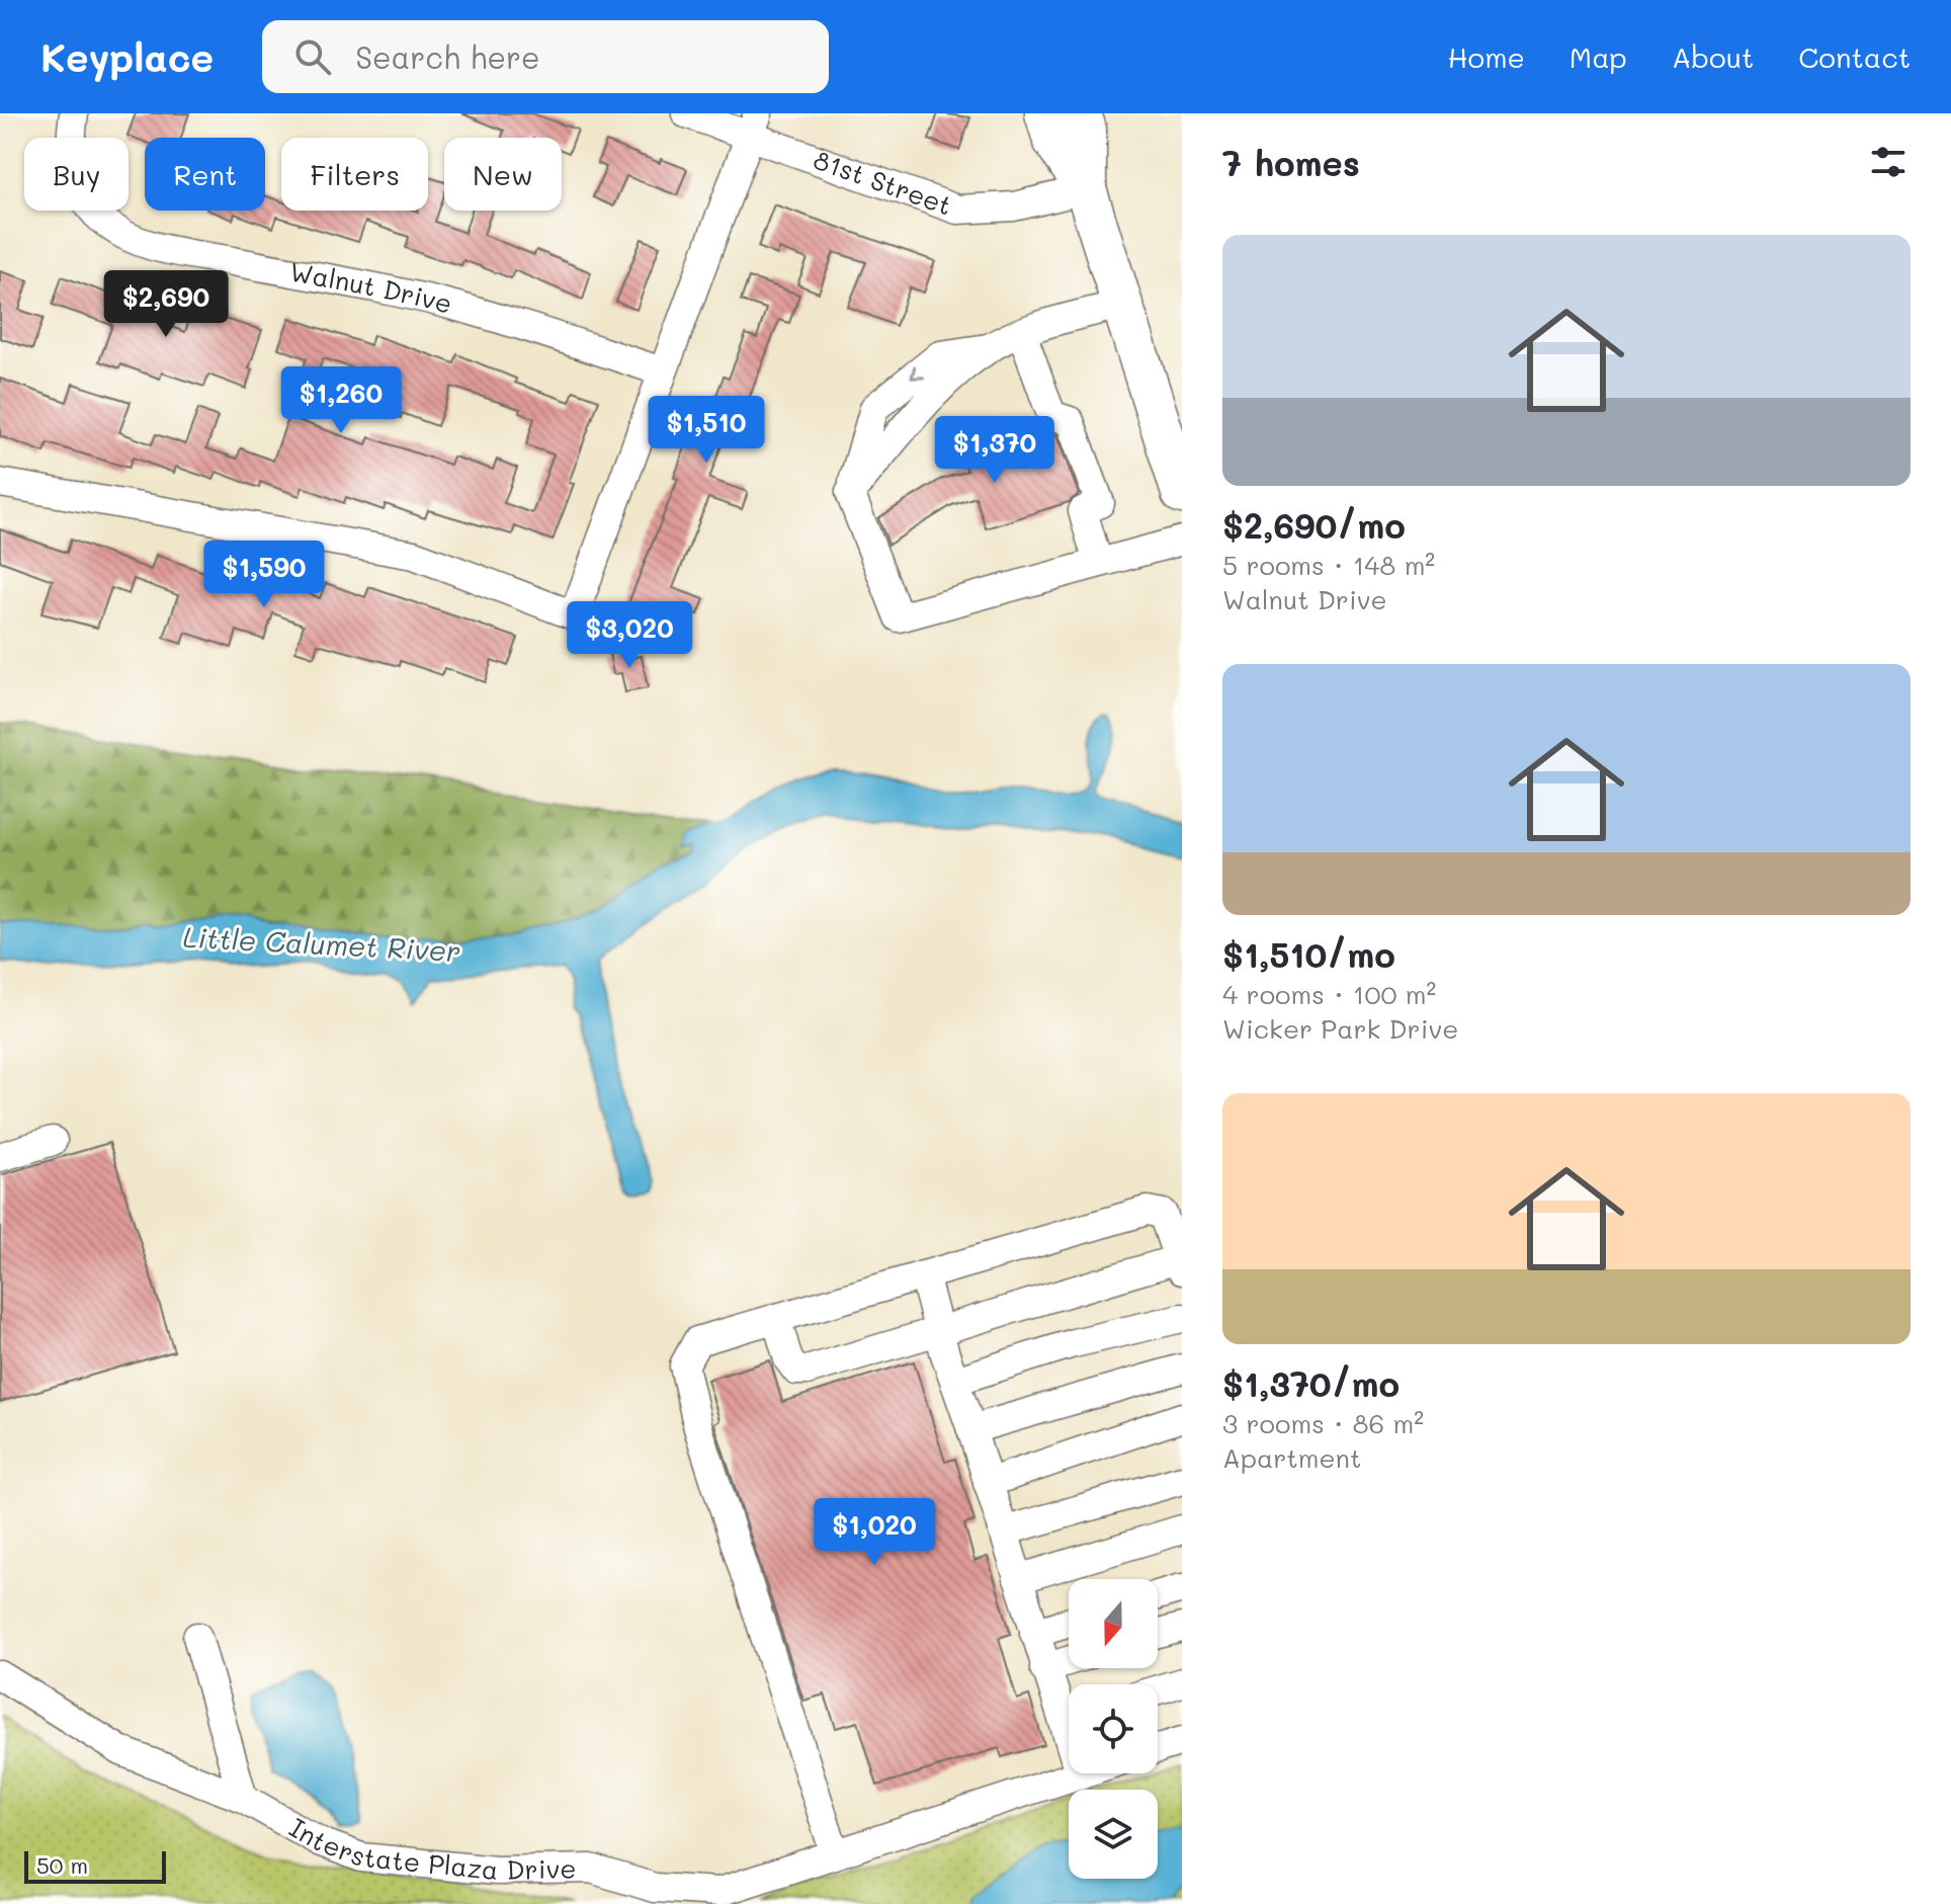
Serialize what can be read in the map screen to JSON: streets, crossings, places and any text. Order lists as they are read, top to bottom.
{
  "streets": {
    "street": ["81st Street", "Walnut Drive", "Interstate Plaza Drive"]
  },
  "water": ["Little Calumet River"],
  "scale_bar": "50 m",
  "north": "bottom",
  "page": {
    "header": "Keyplace",
    "search": "Search here",
    "nav": [
      "Home",
      "Map",
      "About",
      "Contact"
    ],
    "heading": "7 homes",
    "chip": [
      "Buy",
      "Rent",
      "Filters",
      "New"
    ],
    "list": [
      {
        "name": "$2,690/mo",
        "note": "5 rooms · 148 m² · Walnut Drive"
      },
      {
        "name": "$1,510/mo",
        "note": "4 rooms · 100 m² · Wicker Park Drive"
      },
      {
        "name": "$1,370/mo",
        "note": "3 rooms · 86 m² · Apartment"
      }
    ],
    "price": [
      "$2,690",
      "$1,260",
      "$1,510",
      "$1,370",
      "$1,590",
      "$3,020",
      "$1,020"
    ],
    "scale": "50 m"
  }
}
